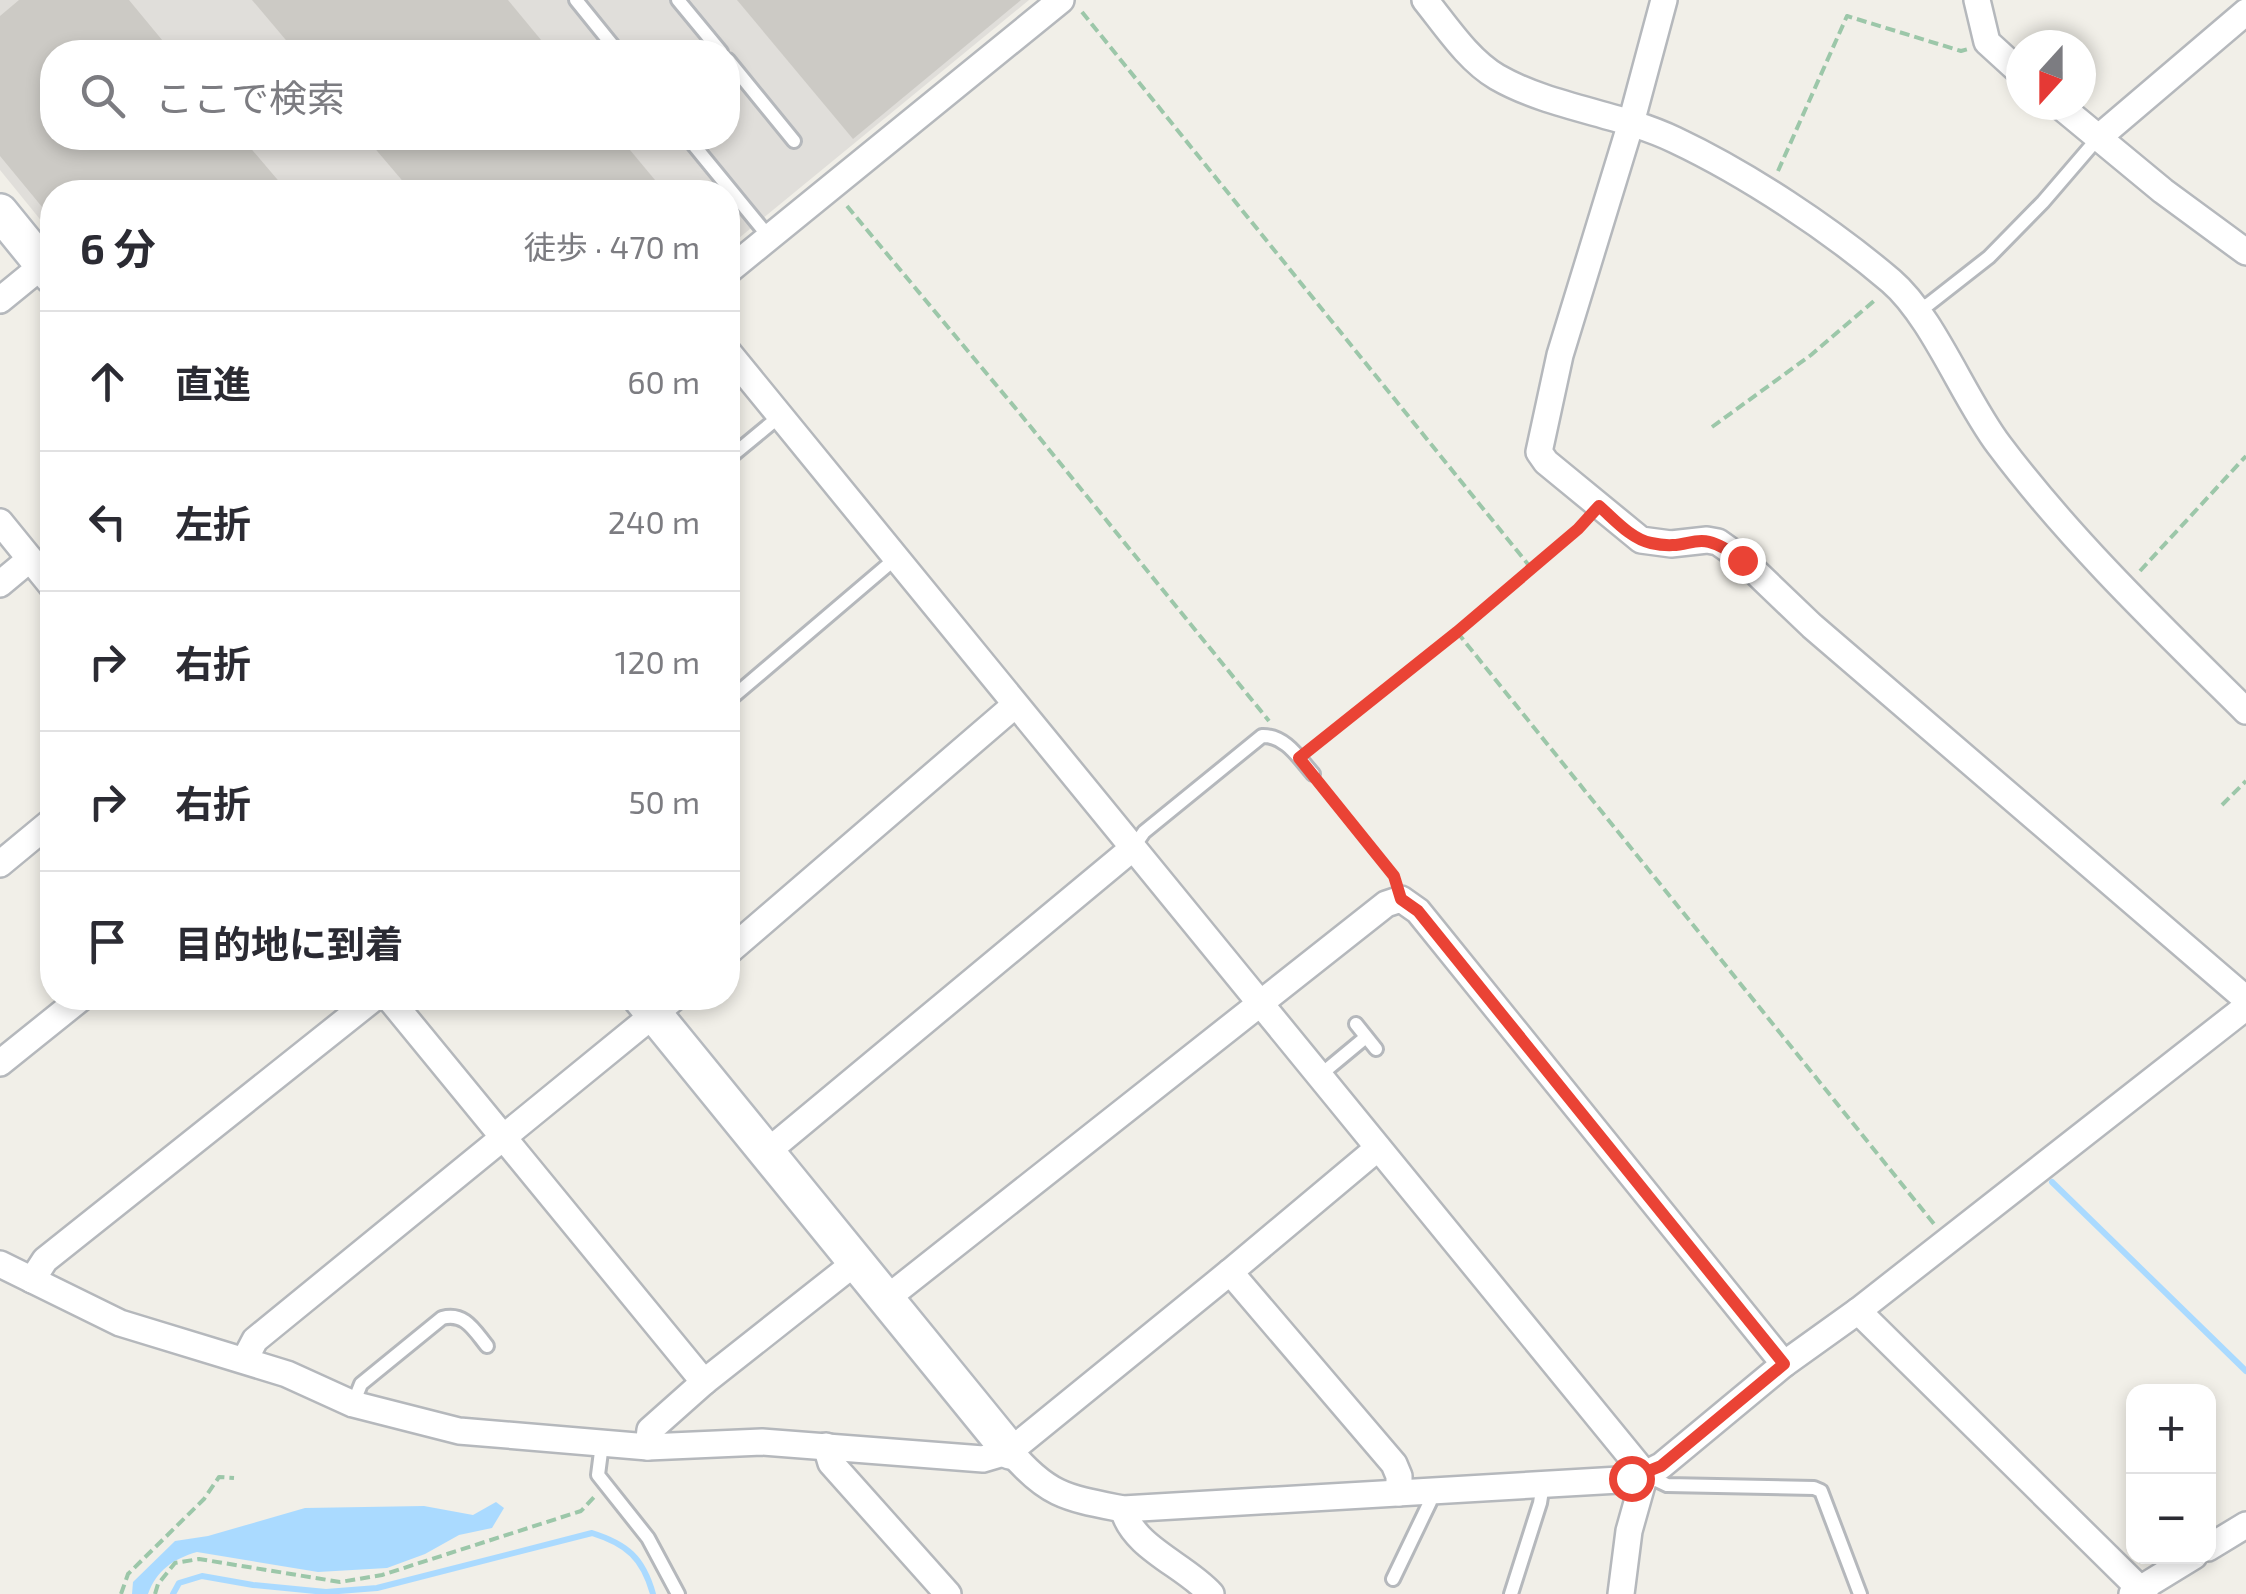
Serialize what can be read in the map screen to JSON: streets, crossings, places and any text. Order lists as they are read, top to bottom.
{
  "north": "bottom",
  "page": {
    "search": "ここで検索",
    "heading": ["6 分", "徒歩 · 470 m"],
    "list": [
      ["直進", "60 m"],
      ["左折", "240 m"],
      ["右折", "120 m"],
      ["右折", "50 m"],
      "目的地に到着"
    ],
    "map_buttons": ["+", "−"]
  }
}
